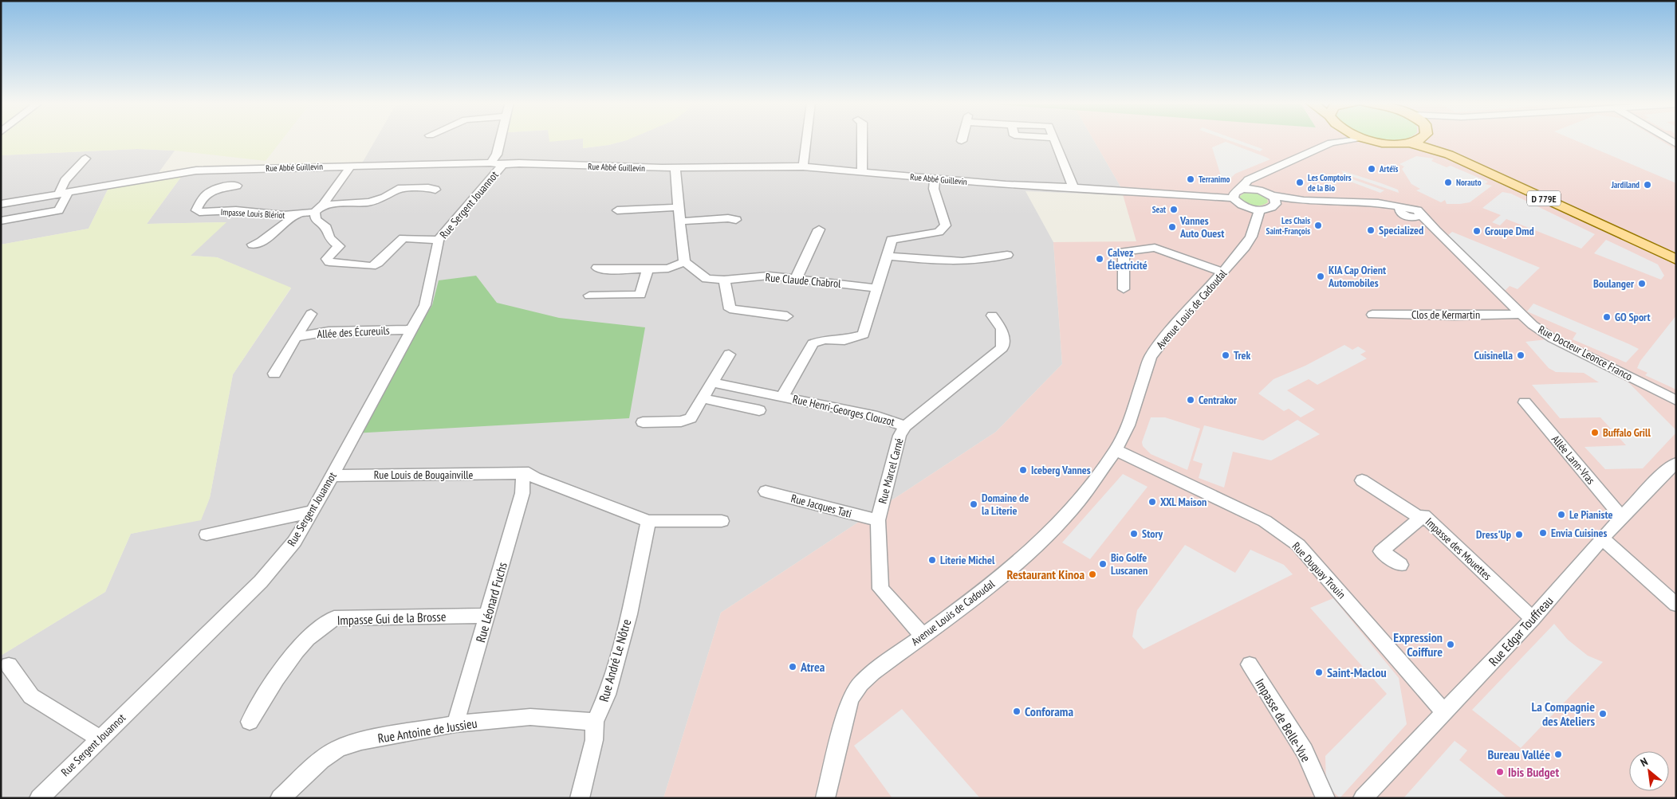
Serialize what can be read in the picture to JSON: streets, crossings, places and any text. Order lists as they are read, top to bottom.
{
  "streets": {
    "main road": ["D 779E"],
    "street": [
      "Rue Abbé Guillevin",
      "Rue Sergent Jouannot",
      "Impasse Louis Blériot",
      "Rue Claude Chabrol",
      "Avenue Louis de Cadoudal",
      "Clos de Kermartin",
      "Allée des Écureuils",
      "Rue Docteur Leonce Franco",
      "Rue Henri-Georges Clouzot",
      "Allée Lann-Vras",
      "Rue Marcel Carné",
      "Rue Louis de Bougainville",
      "Rue Jacques Tati",
      "Impasse des Mouettes",
      "Rue Duguay Trouin",
      "Rue Léonard Fuchs",
      "Impasse Gui de la Brosse",
      "Rue Edgar Touffreau",
      "Rue André Le Nôtre",
      "Impasse de Belle-Vue",
      "Rue Antoine de Jussieu"
    ]
  },
  "crossings": [
    ["Rue Abbé Guillevin", "Rue Sergent Jouannot"],
    ["Rue Abbé Guillevin", "Rue Henri-Georges Clouzot"],
    ["Rue Sergent Jouannot", "Allée des Écureuils"],
    ["Rue Sergent Jouannot", "Rue Louis de Bougainville"],
    ["Rue Claude Chabrol", "Rue Henri-Georges Clouzot"],
    ["Avenue Louis de Cadoudal", "Rue Marcel Carné"],
    ["Avenue Louis de Cadoudal", "Rue Duguay Trouin"],
    ["Clos de Kermartin", "Rue Docteur Leonce Franco"],
    ["Rue Henri-Georges Clouzot", "Rue Marcel Carné"],
    ["Allée Lann-Vras", "Rue Edgar Touffreau"],
    ["Rue Marcel Carné", "Rue Jacques Tati"],
    ["Rue Louis de Bougainville", "Rue Léonard Fuchs"],
    ["Rue Louis de Bougainville", "Rue André Le Nôtre"],
    ["Impasse des Mouettes", "Rue Edgar Touffreau"],
    ["Rue Duguay Trouin", "Rue Edgar Touffreau"],
    ["Rue Léonard Fuchs", "Impasse Gui de la Brosse"],
    ["Rue Léonard Fuchs", "Rue Antoine de Jussieu"],
    ["Rue André Le Nôtre", "Rue Antoine de Jussieu"]
  ],
  "places": [
    "Artéïs",
    "Terranimo",
    "Les Comptoirs de la Bio",
    "Norauto",
    "Jardiland",
    "Seat",
    "Les Chais Saint-François",
    "Vannes Auto Ouest",
    "Specialized",
    "Groupe Dmd",
    "Calvez Électricité",
    "KIA Cap Orient Automobiles",
    "Boulanger",
    "GO Sport",
    "Trek",
    "Cuisinella",
    "Centrakor",
    "Buffalo Grill",
    "Iceberg Vannes",
    "XXL Maison",
    "Domaine de la Literie",
    "Le Pianiste",
    "Envia Cuisines",
    "Story",
    "Dress'Up",
    "Literie Michel",
    "Bio Golfe Luscanen",
    "Restaurant Kinoa",
    "Expression Coiffure",
    "Atrea",
    "Saint-Maclou",
    "Conforama",
    "La Compagnie des Ateliers",
    "Bureau Vallée",
    "Ibis Budget"
  ],
  "north": "top left"
}
